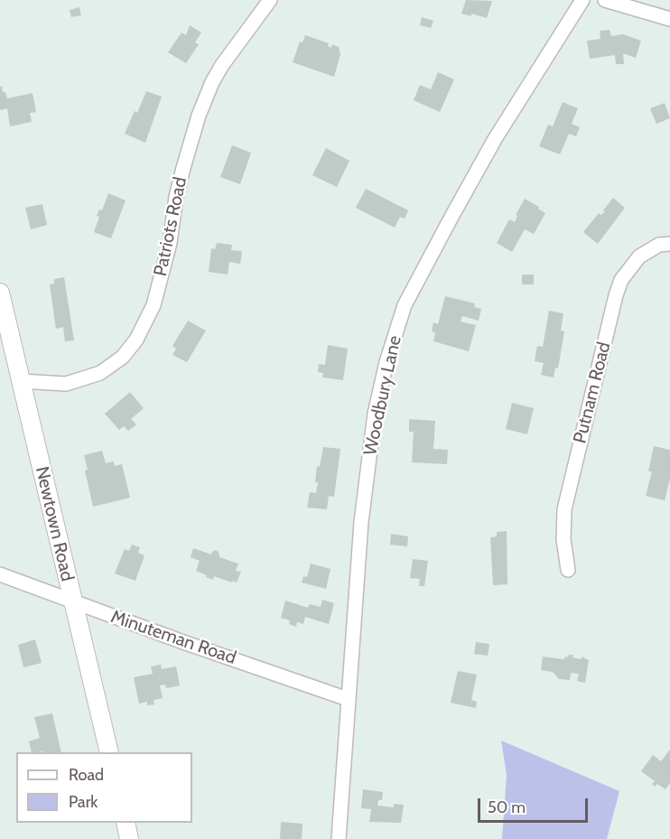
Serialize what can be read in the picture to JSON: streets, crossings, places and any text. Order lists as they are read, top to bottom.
{
  "streets": {
    "street": [
      "Patriots Road",
      "Putnam Road",
      "Woodbury Lane",
      "Newtown Road",
      "Minuteman Road"
    ]
  },
  "crossings": [
    ["Patriots Road", "Newtown Road"],
    ["Woodbury Lane", "Minuteman Road"],
    ["Newtown Road", "Minuteman Road"]
  ],
  "legend": ["Road", "Park"],
  "scale_bar": "50 m"
}
